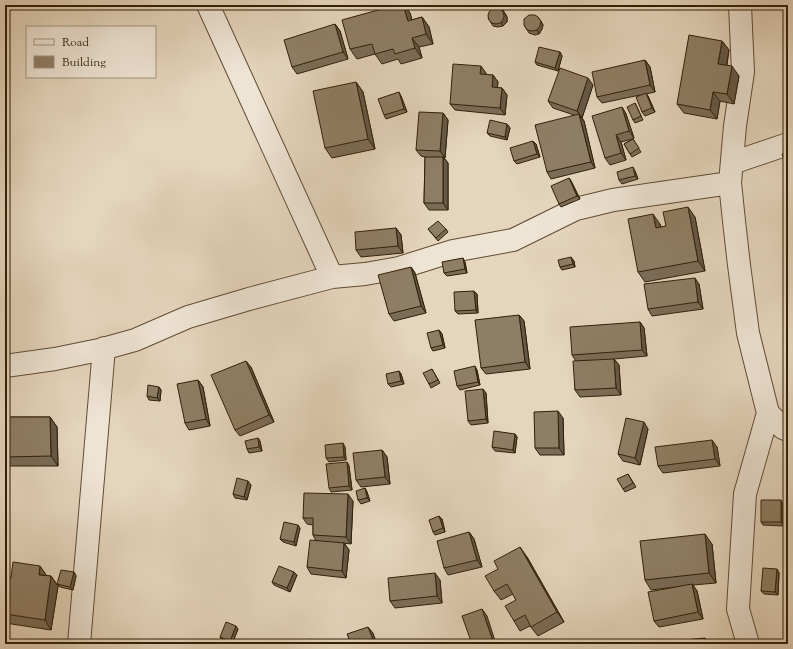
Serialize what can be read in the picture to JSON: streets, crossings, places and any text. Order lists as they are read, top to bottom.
{
  "legend": ["Road", "Building"]
}
